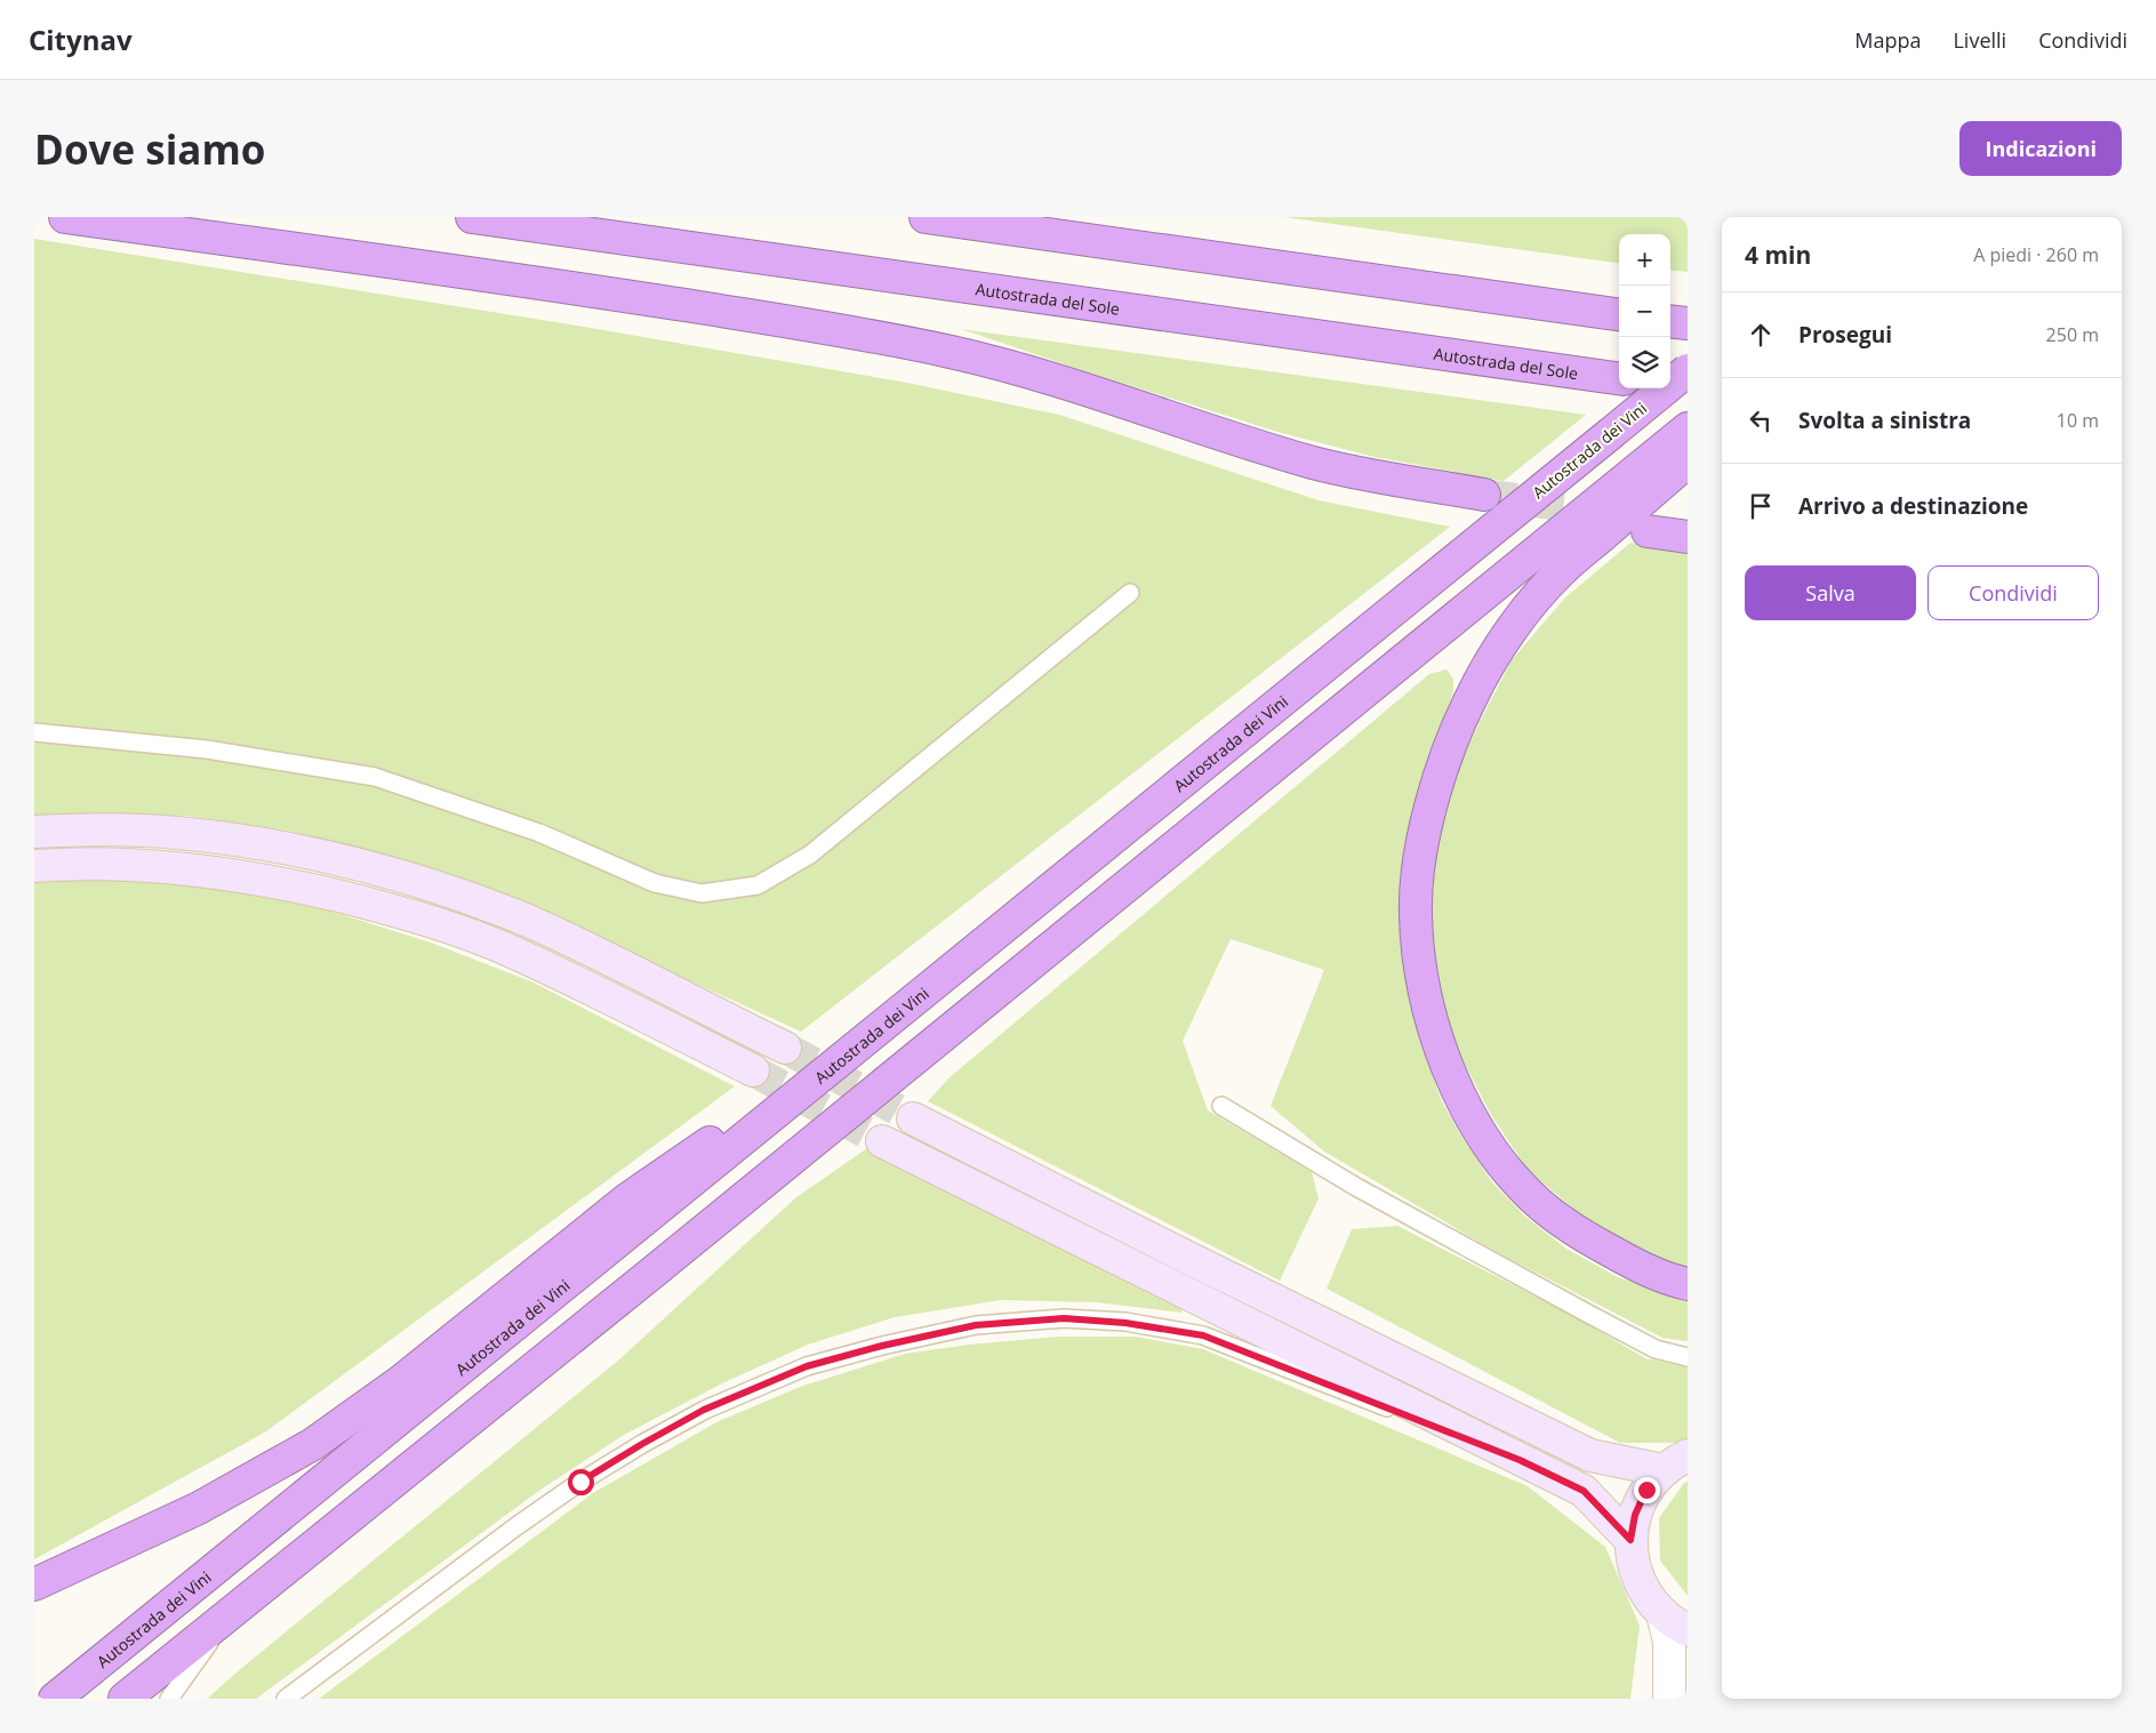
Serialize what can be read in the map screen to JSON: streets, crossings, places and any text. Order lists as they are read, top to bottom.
{
  "streets": {
    "highway": ["Autostrada del Sole", "Autostrada dei Vini"]
  },
  "page": {
    "header": "Citynav",
    "nav": ["Mappa", "Livelli", "Condividi"],
    "buttons": [
      "Indicazioni",
      ["Salva", "Condividi"]
    ],
    "title": "Dove siamo",
    "heading": ["4 min", "A piedi · 260 m"],
    "map_buttons": ["+", "−"],
    "list": [
      ["Prosegui", "250 m"],
      ["Svolta a sinistra", "10 m"],
      "Arrivo a destinazione"
    ]
  }
}
